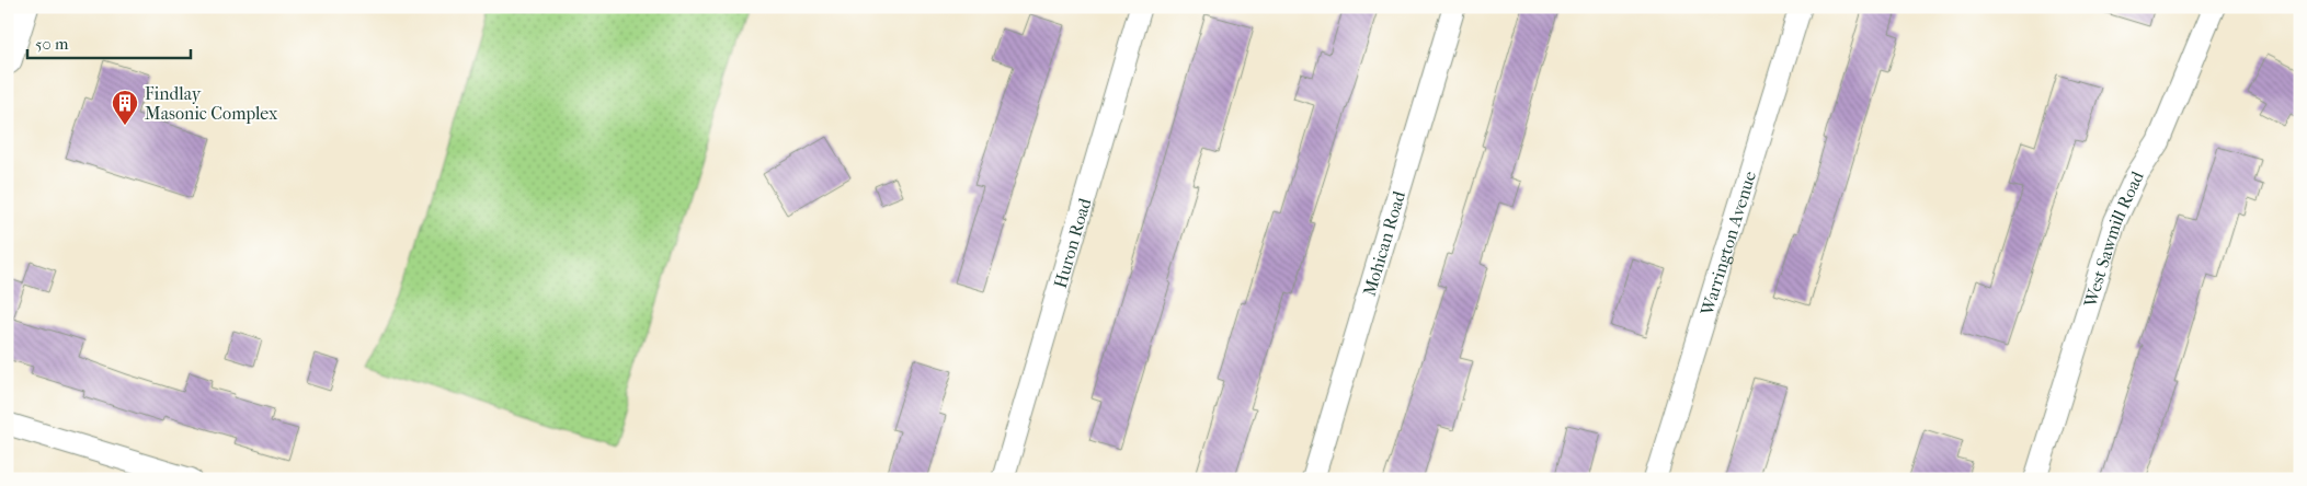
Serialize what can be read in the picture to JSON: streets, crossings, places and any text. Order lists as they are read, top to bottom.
{
  "streets": {
    "street": [
      "West Sawmill Road",
      "Huron Road",
      "Mohican Road",
      "Warrington Avenue"
    ]
  },
  "places": {
    "building": ["Findlay Masonic Complex"]
  },
  "scale_bar": "50 m"
}
